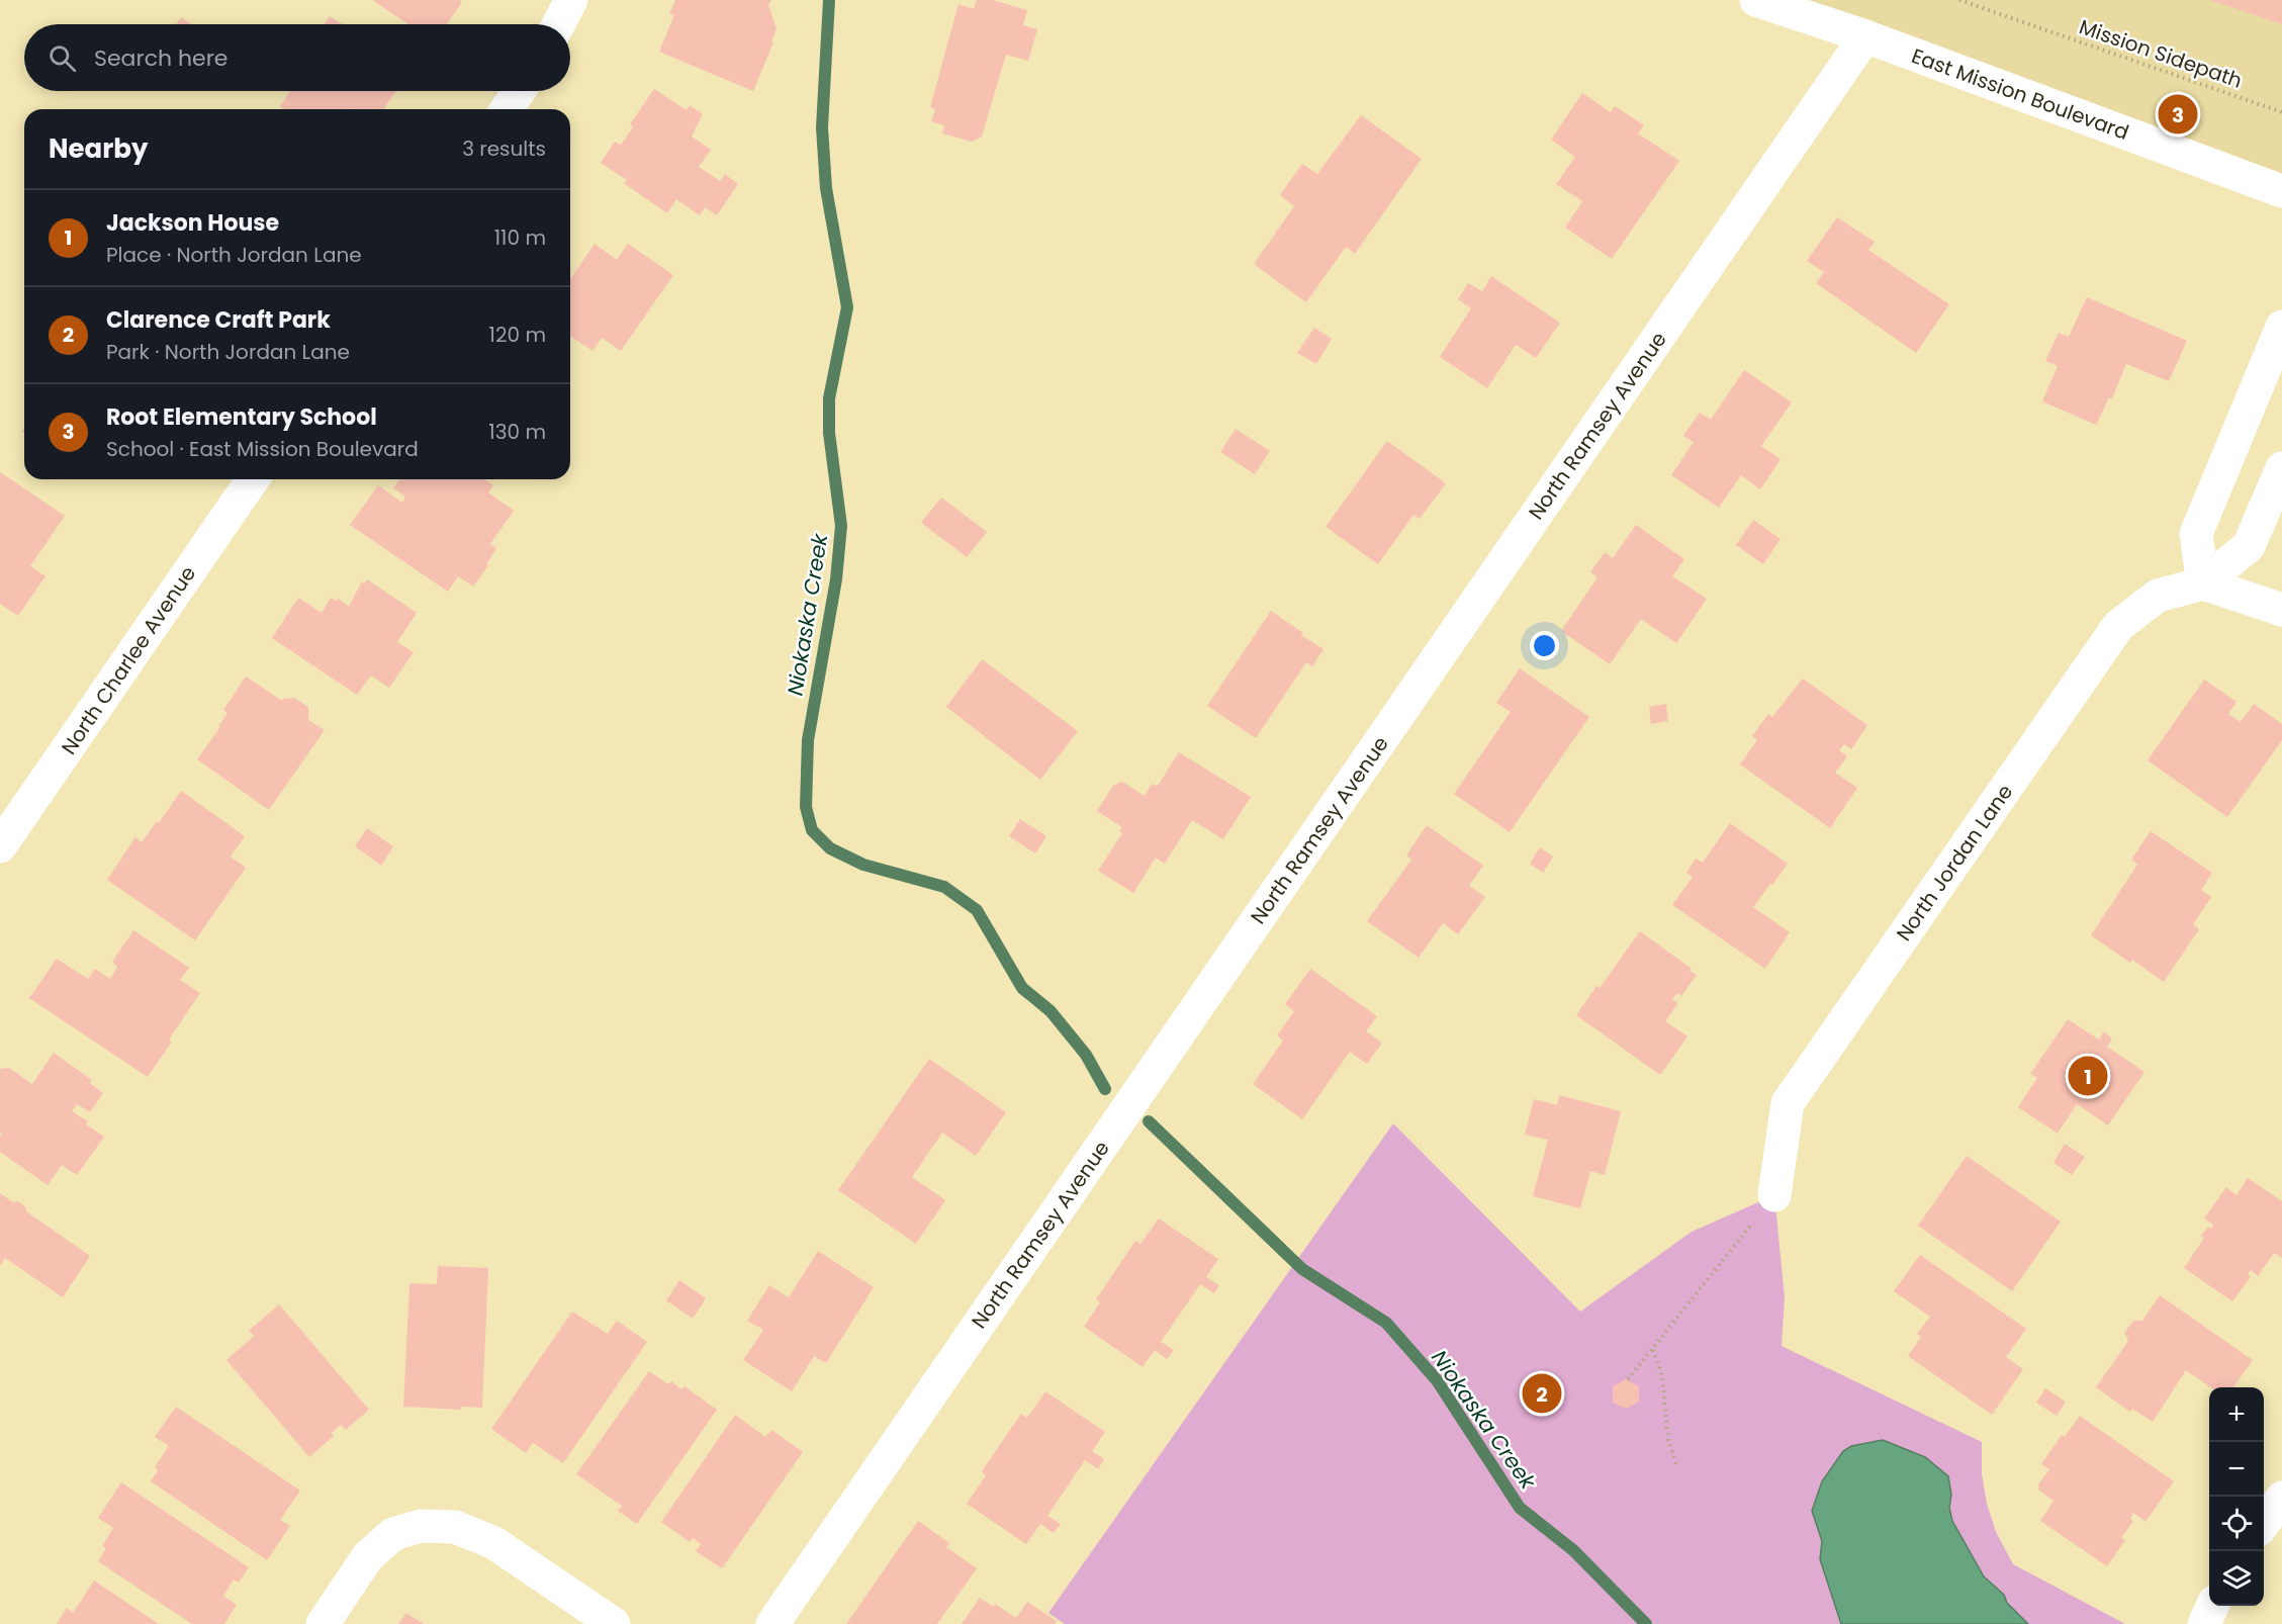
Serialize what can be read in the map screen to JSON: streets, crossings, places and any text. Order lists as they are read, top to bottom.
{
  "streets": {
    "street": [
      "East Mission Boulevard",
      "North Ramsey Avenue",
      "North Charlee Avenue",
      "North Jordan Lane"
    ],
    "path": ["Mission Sidepath"]
  },
  "crossings": [
    ["East Mission Boulevard", "North Ramsey Avenue"]
  ],
  "water": ["Niokaska Creek"],
  "page": {
    "search": "Search here",
    "pins": ["3", "1", "2"],
    "heading": ["Nearby", "3 results"],
    "list": [
      {
        "mark": "1",
        "name": "Jackson House",
        "note": "Place · North Jordan Lane",
        "value": "110 m"
      },
      {
        "mark": "2",
        "name": "Clarence Craft Park",
        "note": "Park · North Jordan Lane",
        "value": "120 m"
      },
      {
        "mark": "3",
        "name": "Root Elementary School",
        "note": "School · East Mission Boulevard",
        "value": "130 m"
      }
    ],
    "map_buttons": ["+", "−"]
  }
}
